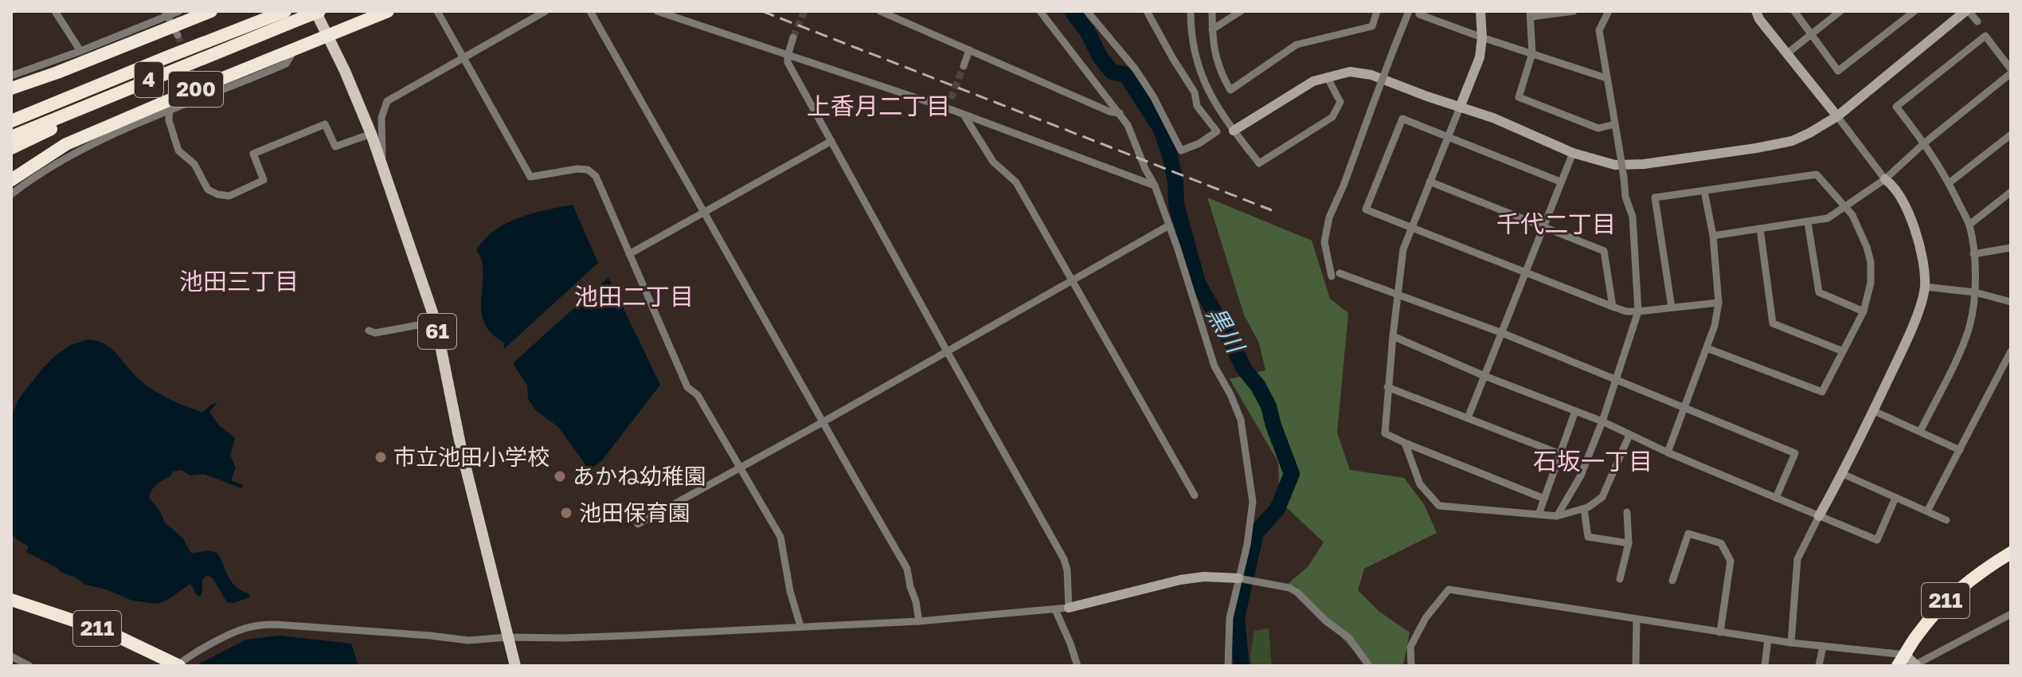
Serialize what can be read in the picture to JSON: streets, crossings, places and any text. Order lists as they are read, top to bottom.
{
  "streets": {
    "highway": ["4", "200", "211"],
    "main road": ["61"]
  },
  "crossings": [
    ["4", "61"],
    ["200", "61"]
  ],
  "districts": [
    "上香月二丁目",
    "千代二丁目",
    "池田三丁目",
    "池田二丁目",
    "石坂一丁目"
  ],
  "water": ["黒川"],
  "places": ["市立池田小学校", "あかね幼稚園", "池田保育園"]
}
